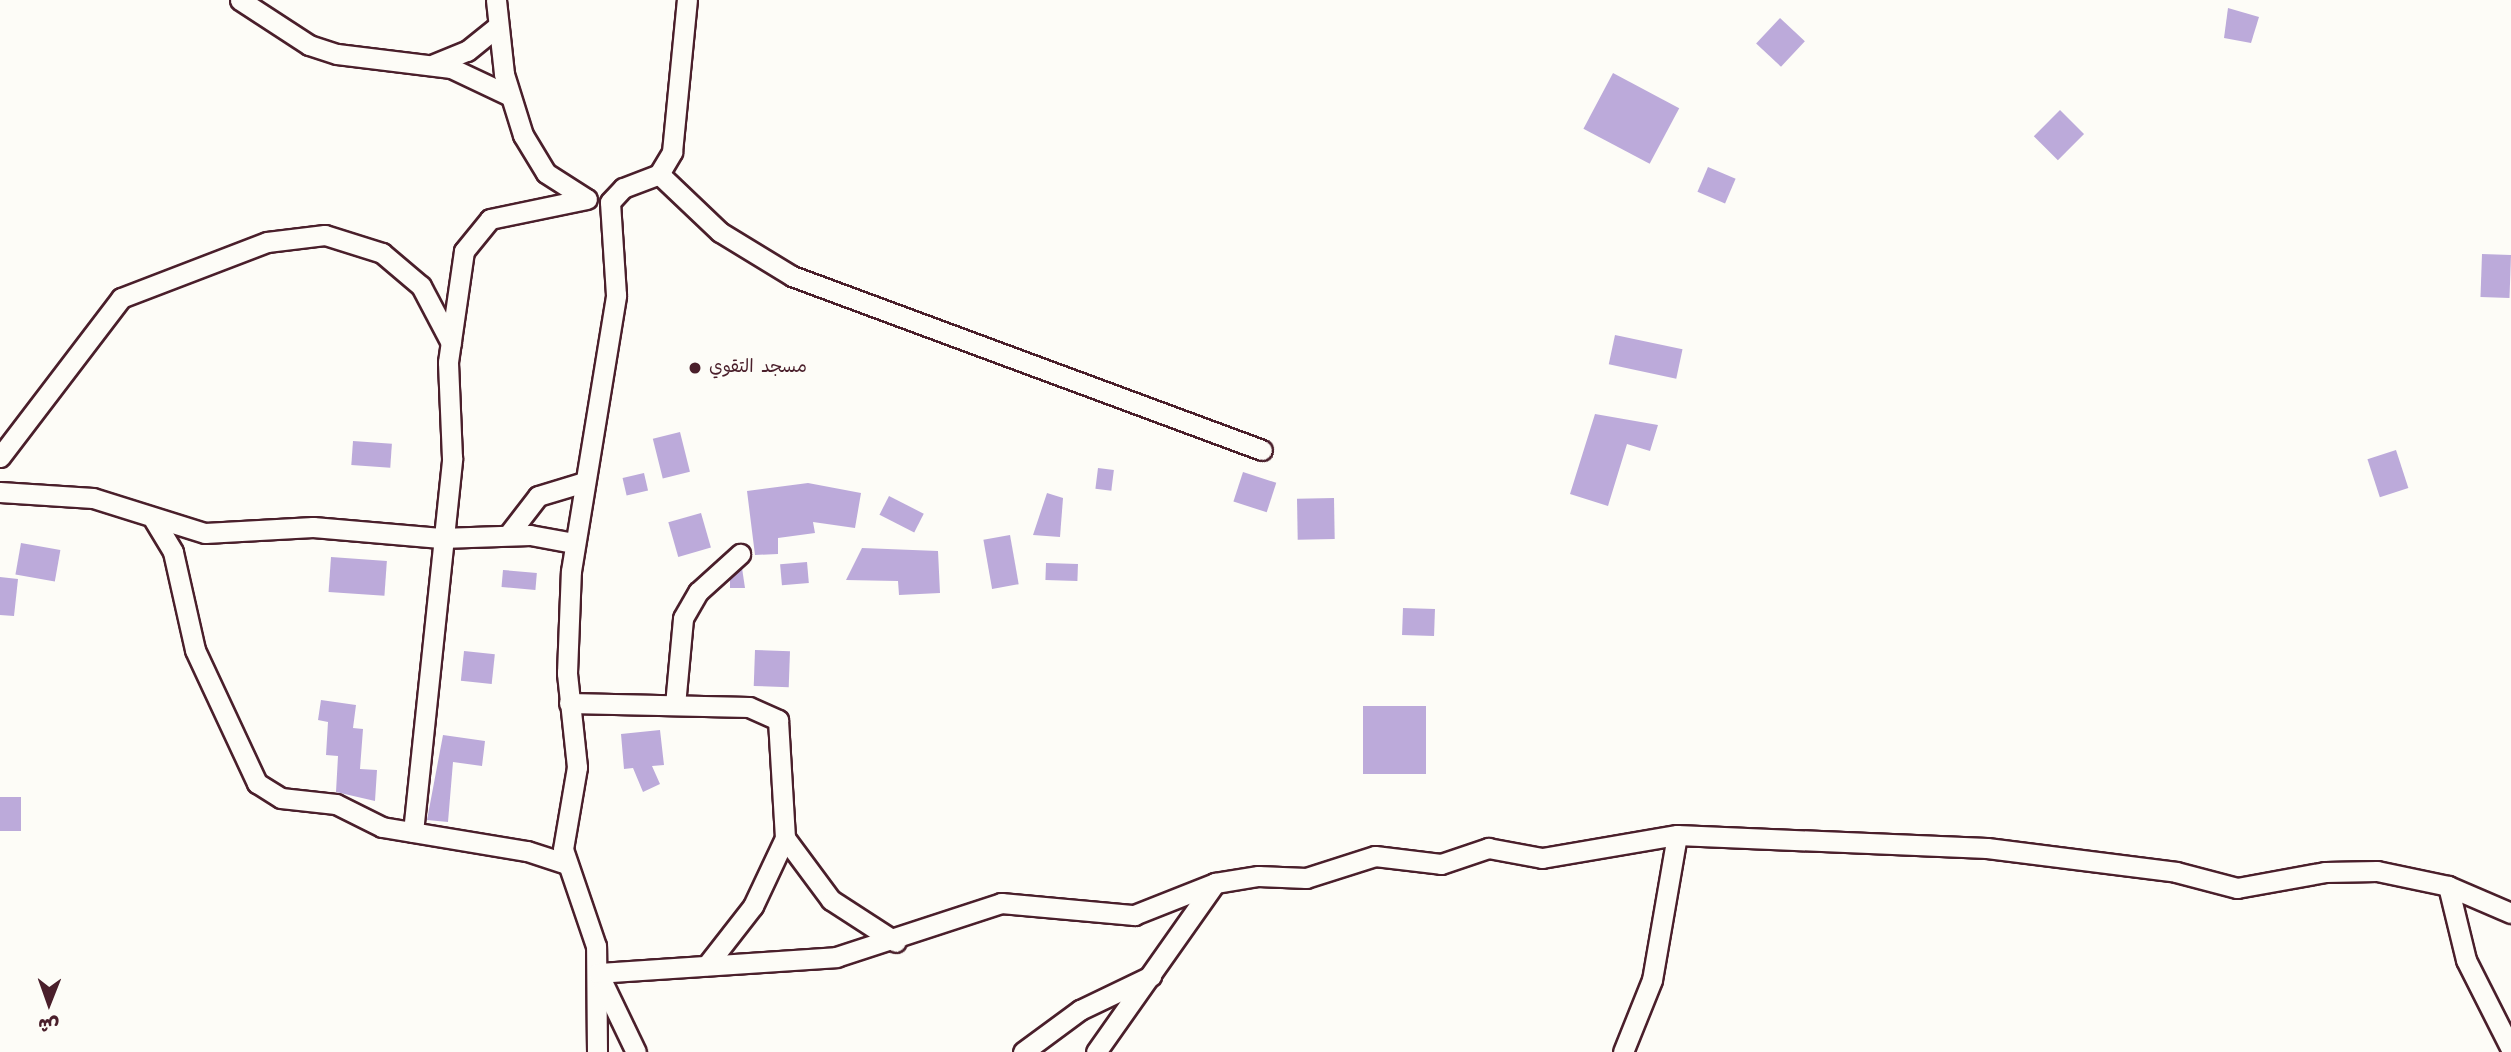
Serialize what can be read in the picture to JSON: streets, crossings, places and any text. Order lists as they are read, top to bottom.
{
  "places": ["مسجد التقوي"],
  "north": "bottom"
}
